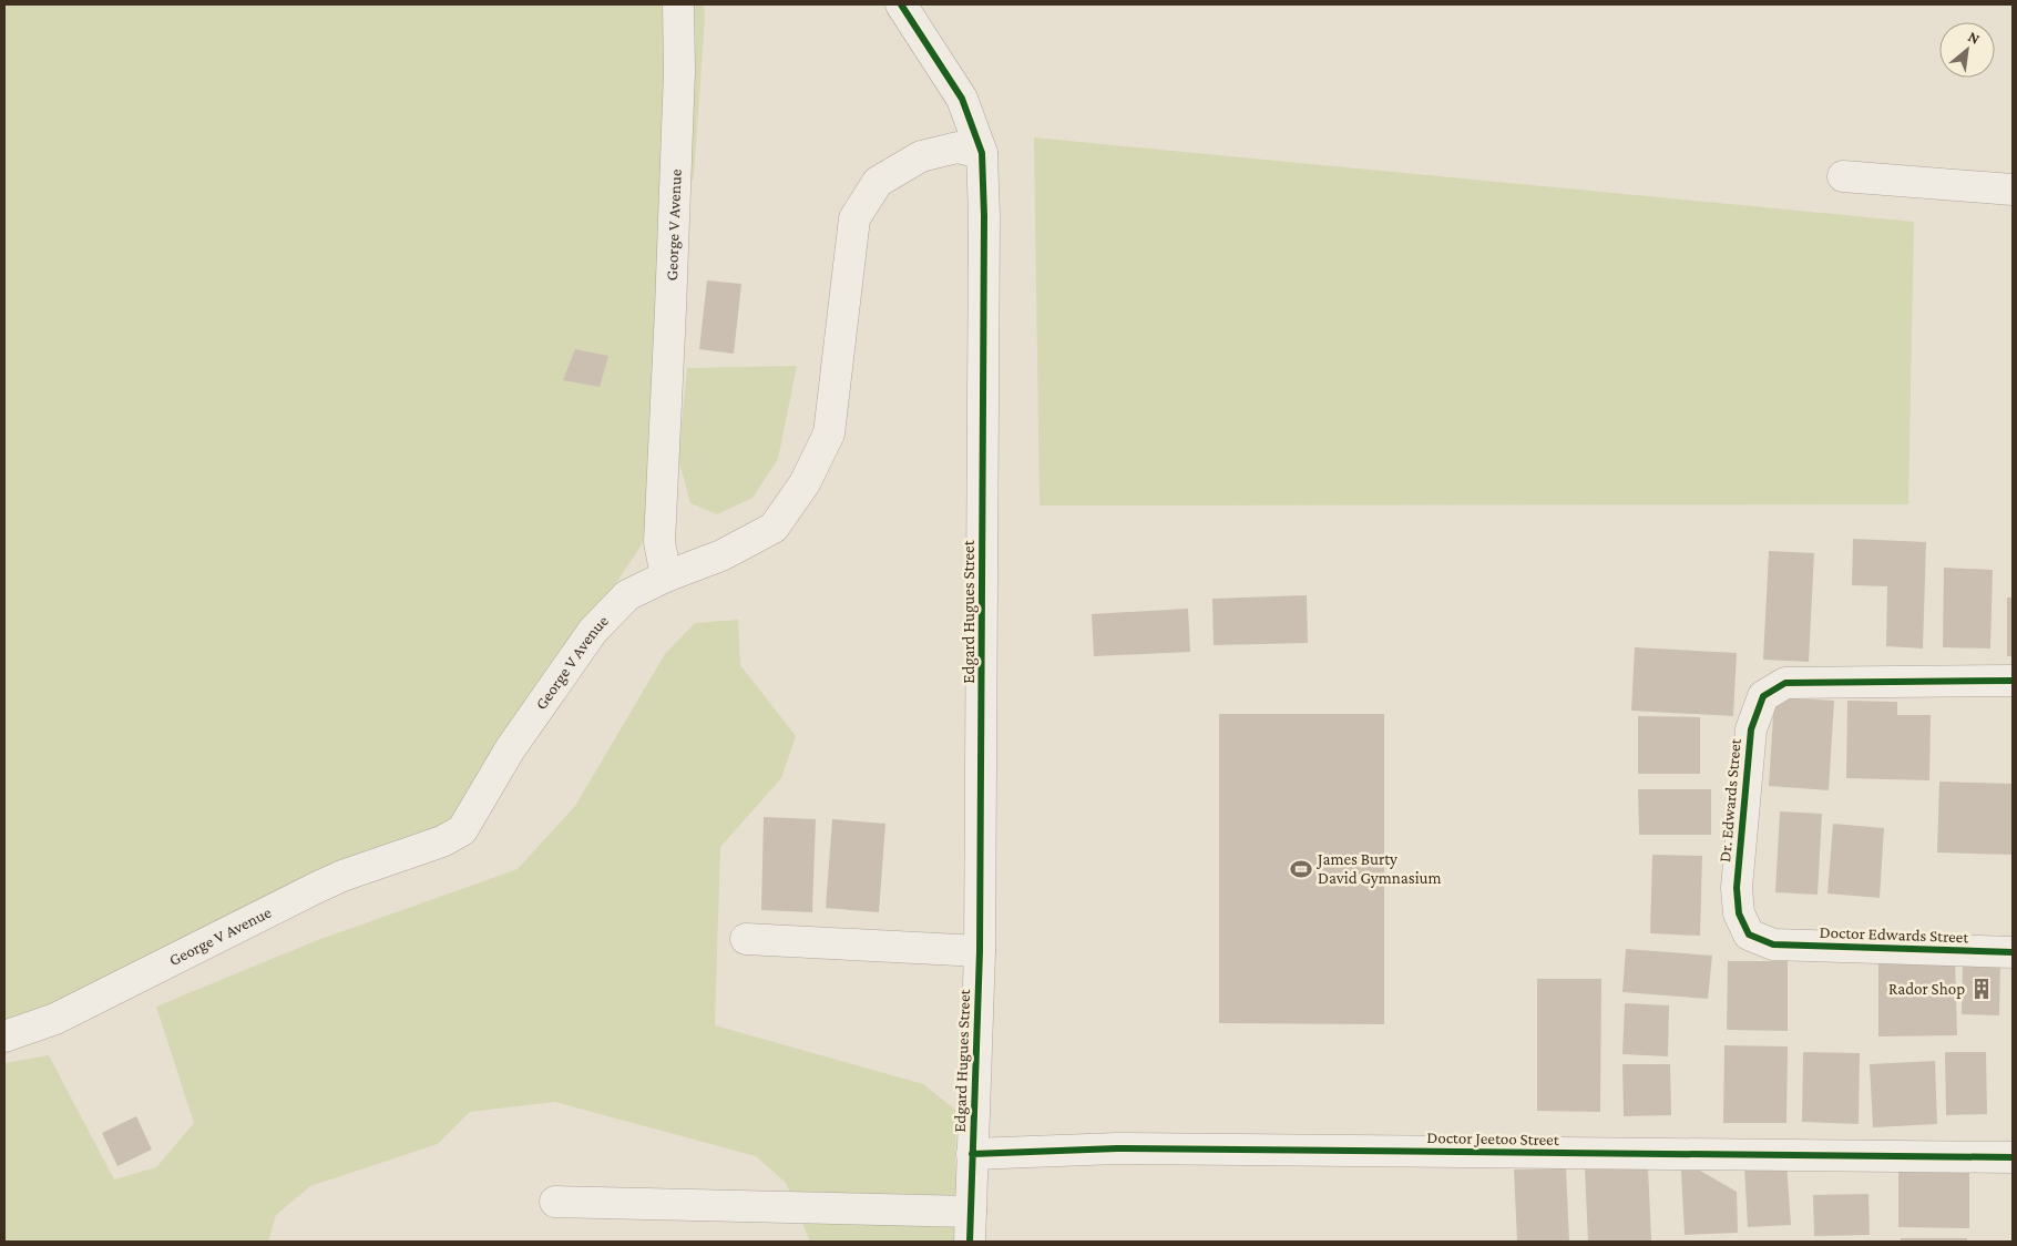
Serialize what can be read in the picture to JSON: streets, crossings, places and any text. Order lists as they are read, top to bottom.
{
  "streets": {
    "street": [
      "George V Avenue",
      "Edgard Hugues Street",
      "Dr. Edwards Street",
      "Doctor Edwards Street",
      "Doctor Jeetoo Street"
    ]
  },
  "crossings": [
    ["Edgard Hugues Street", "Doctor Jeetoo Street"],
    ["Dr. Edwards Street", "Doctor Edwards Street"]
  ],
  "places": {
    "sports": ["James Burty David Gymnasium"],
    "building": ["Rador Shop"]
  },
  "north": "top right"
}
